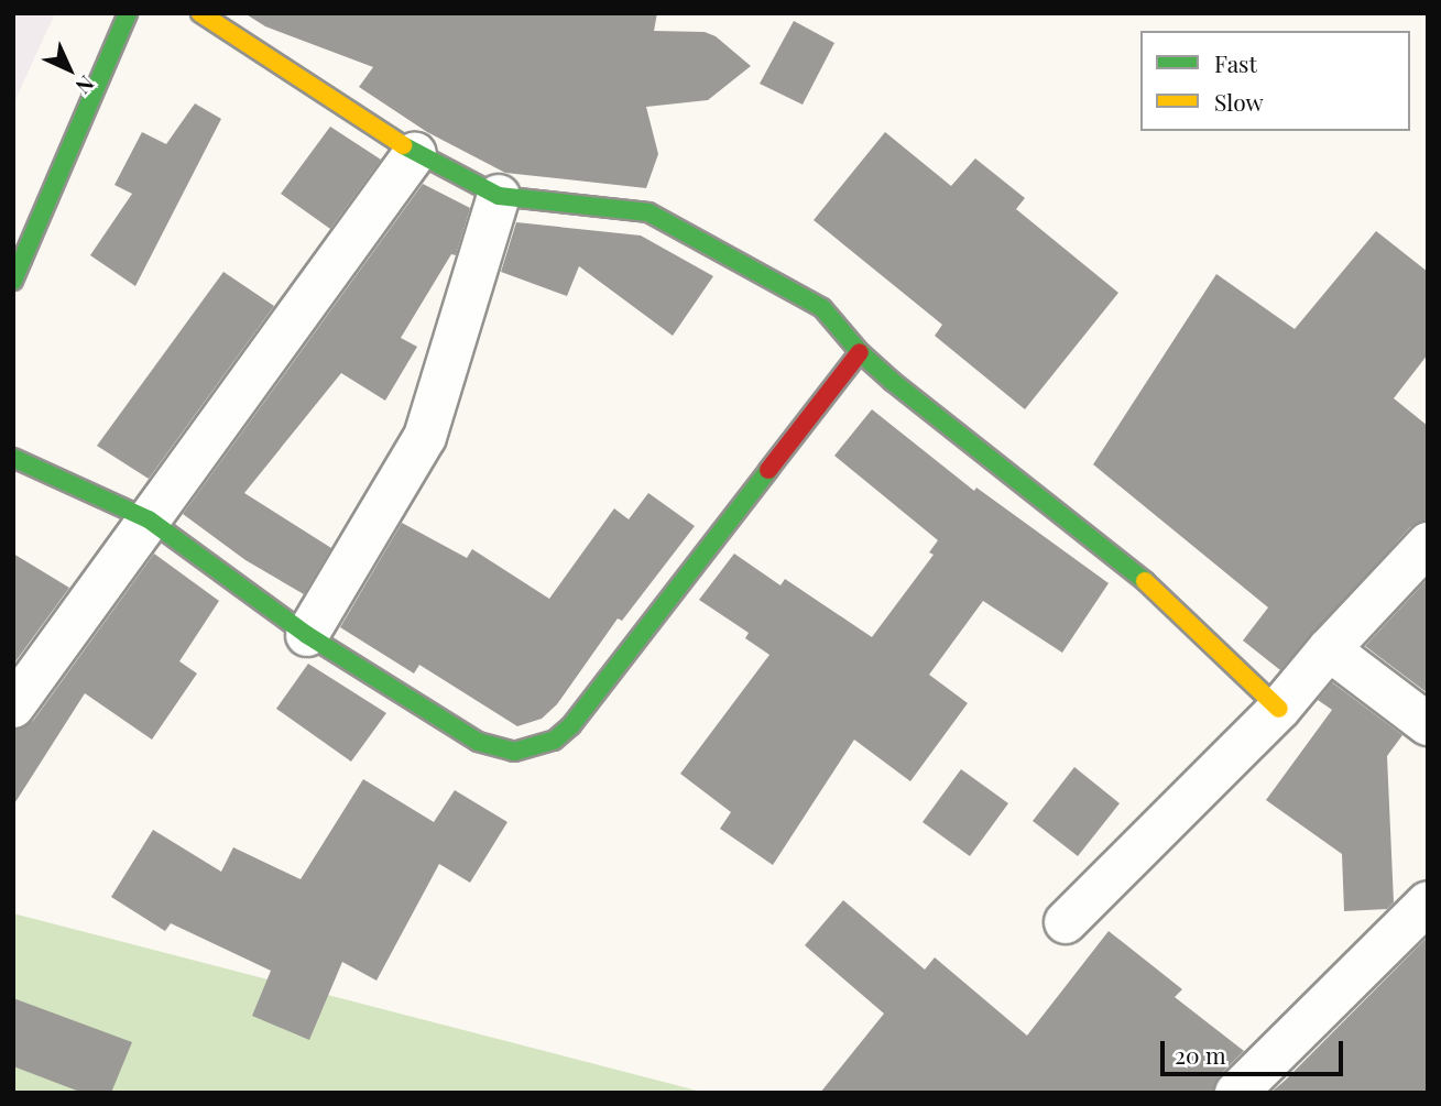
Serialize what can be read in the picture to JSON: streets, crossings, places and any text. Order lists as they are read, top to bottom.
{
  "legend": ["Fast", "Slow"],
  "scale_bar": "20 m",
  "north": "bottom right"
}
